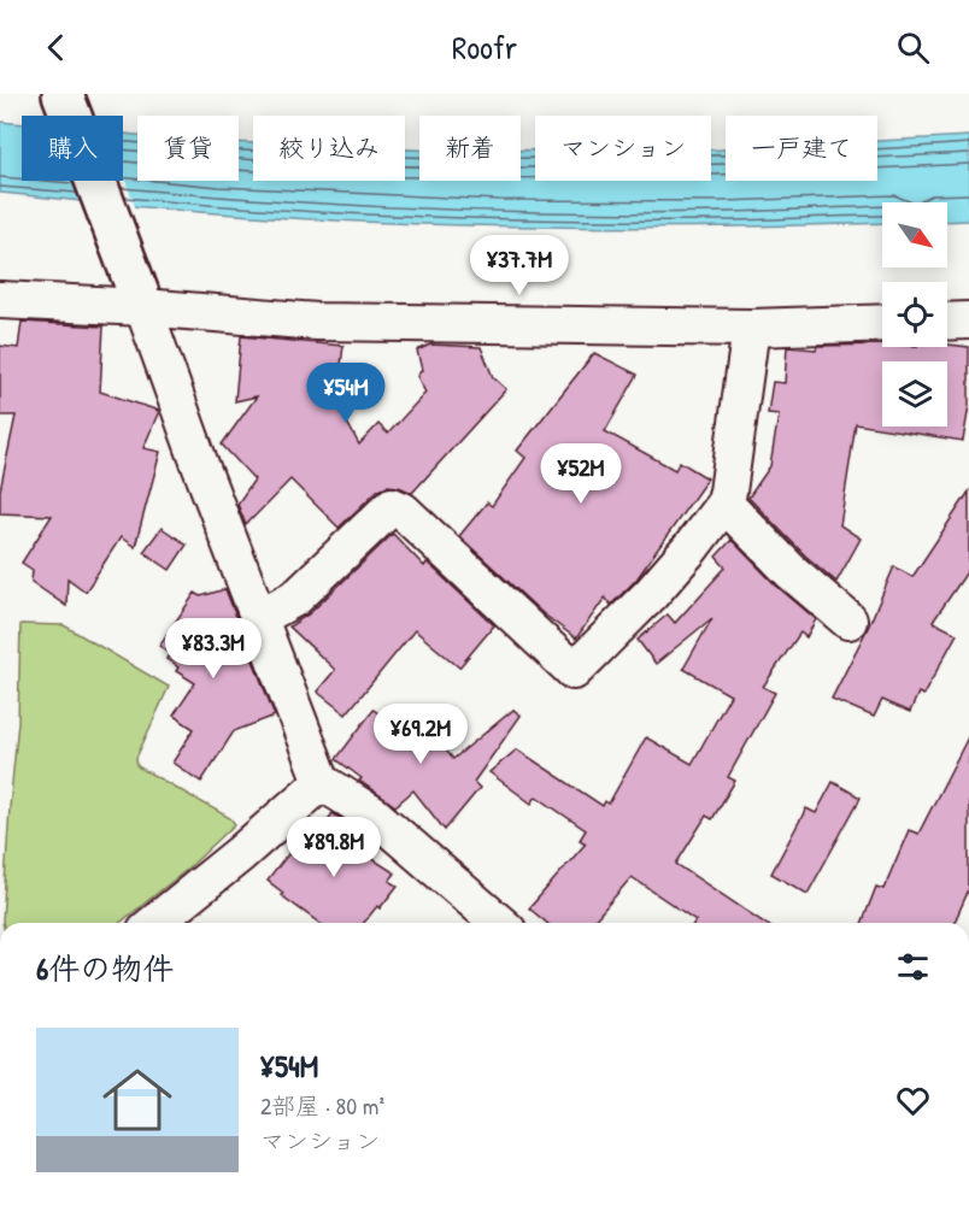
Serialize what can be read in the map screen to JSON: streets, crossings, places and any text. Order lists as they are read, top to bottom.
{
  "north": "bottom right",
  "page": {
    "header": "Roofr",
    "chip": [
      "購入",
      "賃貸",
      "絞り込み",
      "新着",
      "マンション",
      "一戸建て"
    ],
    "price": [
      "¥37.7M",
      "¥54M",
      "¥52M",
      "¥83.3M",
      "¥69.2M",
      "¥89.8M"
    ],
    "heading": "6件の物件",
    "list": [
      {
        "name": "¥54M",
        "note": "2部屋 · 80 m² · マンション"
      }
    ]
  }
}
